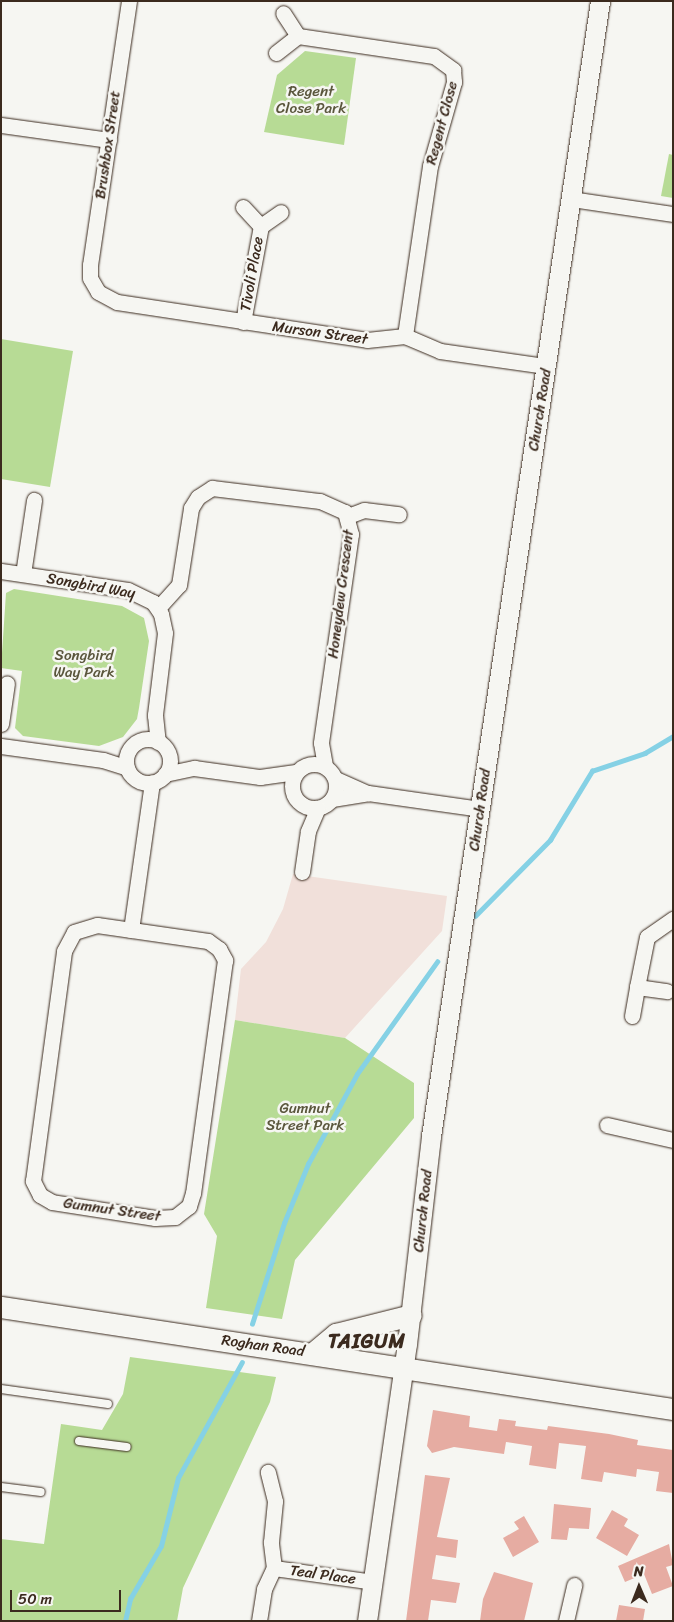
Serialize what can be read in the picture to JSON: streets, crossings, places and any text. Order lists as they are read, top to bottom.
{
  "streets": {
    "main road": ["Roghan Road"],
    "street": [
      "Regent Close",
      "Brushbox Street",
      "Tivoli Place",
      "Murson Street",
      "Church Road",
      "Songbird Way",
      "Honeydew Crescent",
      "Gumnut Street",
      "Teal Place"
    ]
  },
  "crossings": [
    ["Regent Close", "Murson Street"],
    ["Brushbox Street", "Murson Street"],
    ["Tivoli Place", "Murson Street"],
    ["Murson Street", "Church Road"],
    ["Church Road", "Roghan Road"],
    ["Church Road", "Teal Place"],
    ["Songbird Way", "Honeydew Crescent"]
  ],
  "districts": ["TAIGUM"],
  "parks": ["Regent Close Park", "Songbird Way Park", "Gumnut Street Park"],
  "scale_bar": "50 m",
  "north": "top"
}
